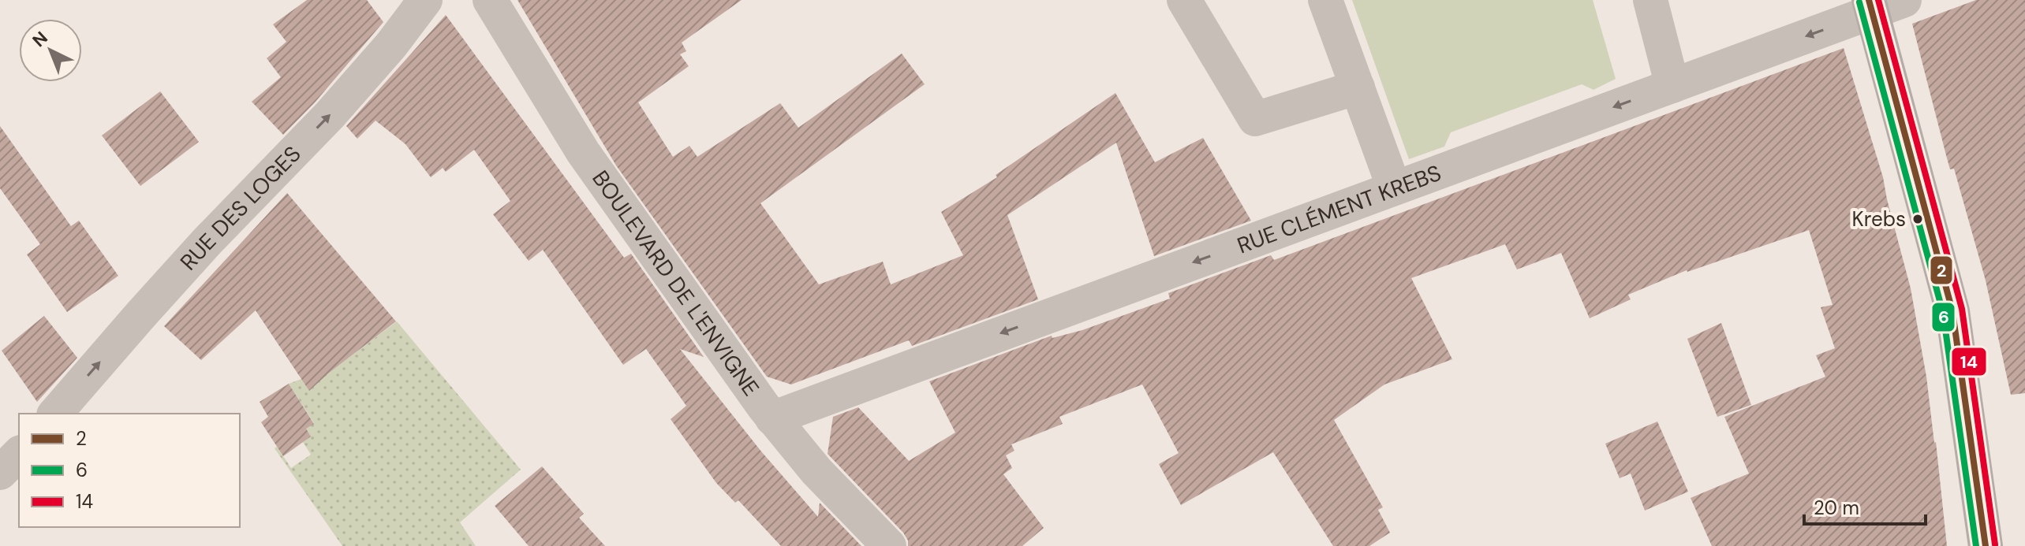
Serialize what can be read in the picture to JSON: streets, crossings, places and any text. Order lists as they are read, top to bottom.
{
  "streets": {
    "street": ["RUE DES LOGES", "RUE CLÉMENT KREBS", "BOULEVARD DE L'ENVIGNE"]
  },
  "crossings": [
    ["RUE CLÉMENT KREBS", "BOULEVARD DE L'ENVIGNE"]
  ],
  "one_way": ["RUE DES LOGES", "RUE CLÉMENT KREBS"],
  "places": ["Krebs"],
  "lines": ["transit line 2", "transit line 14", "transit line 6"],
  "legend": ["2", "6", "14"],
  "scale_bar": "20 m",
  "north": "top left"
}
